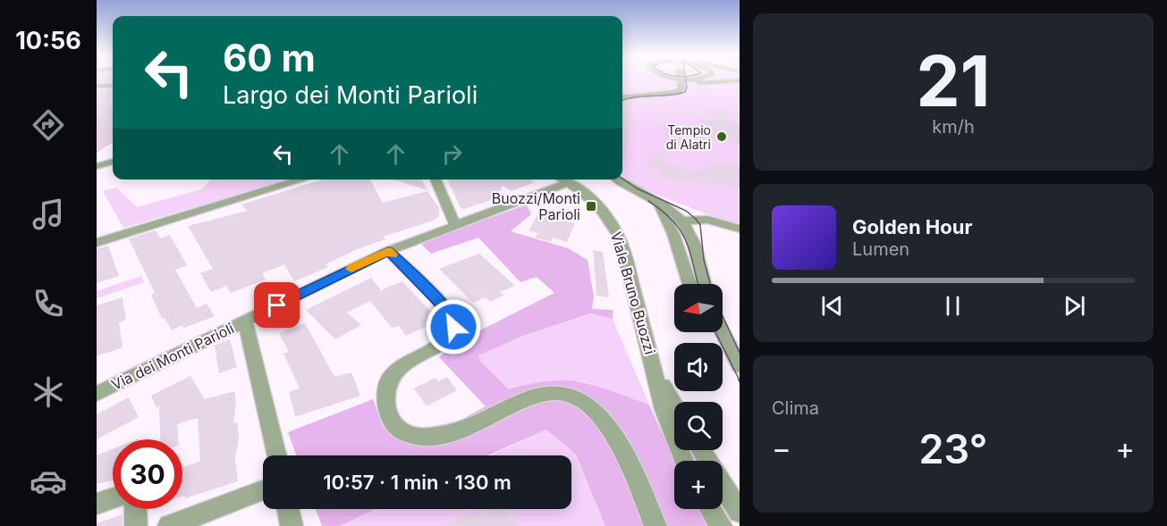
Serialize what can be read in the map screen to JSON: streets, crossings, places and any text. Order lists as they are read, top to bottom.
{
  "streets": {
    "street": ["Viale Bruno Buozzi", "Via dei Monti Parioli"]
  },
  "places": {
    "other": ["Tempio di Alatri"],
    "transit": ["Buozzi/Monti Parioli"]
  },
  "north": "left",
  "page": {
    "tabs": "10:56",
    "tile": [
      ["21", "km/h"],
      "Clima"
    ],
    "turn": ["60 m", "Largo dei Monti Parioli"],
    "song": ["Golden Hour", "Lumen"],
    "map_buttons": "+",
    "heat": ["−", "23°", "+"],
    "limit": "30",
    "trip": "10:57 · 1 min · 130 m"
  }
}
